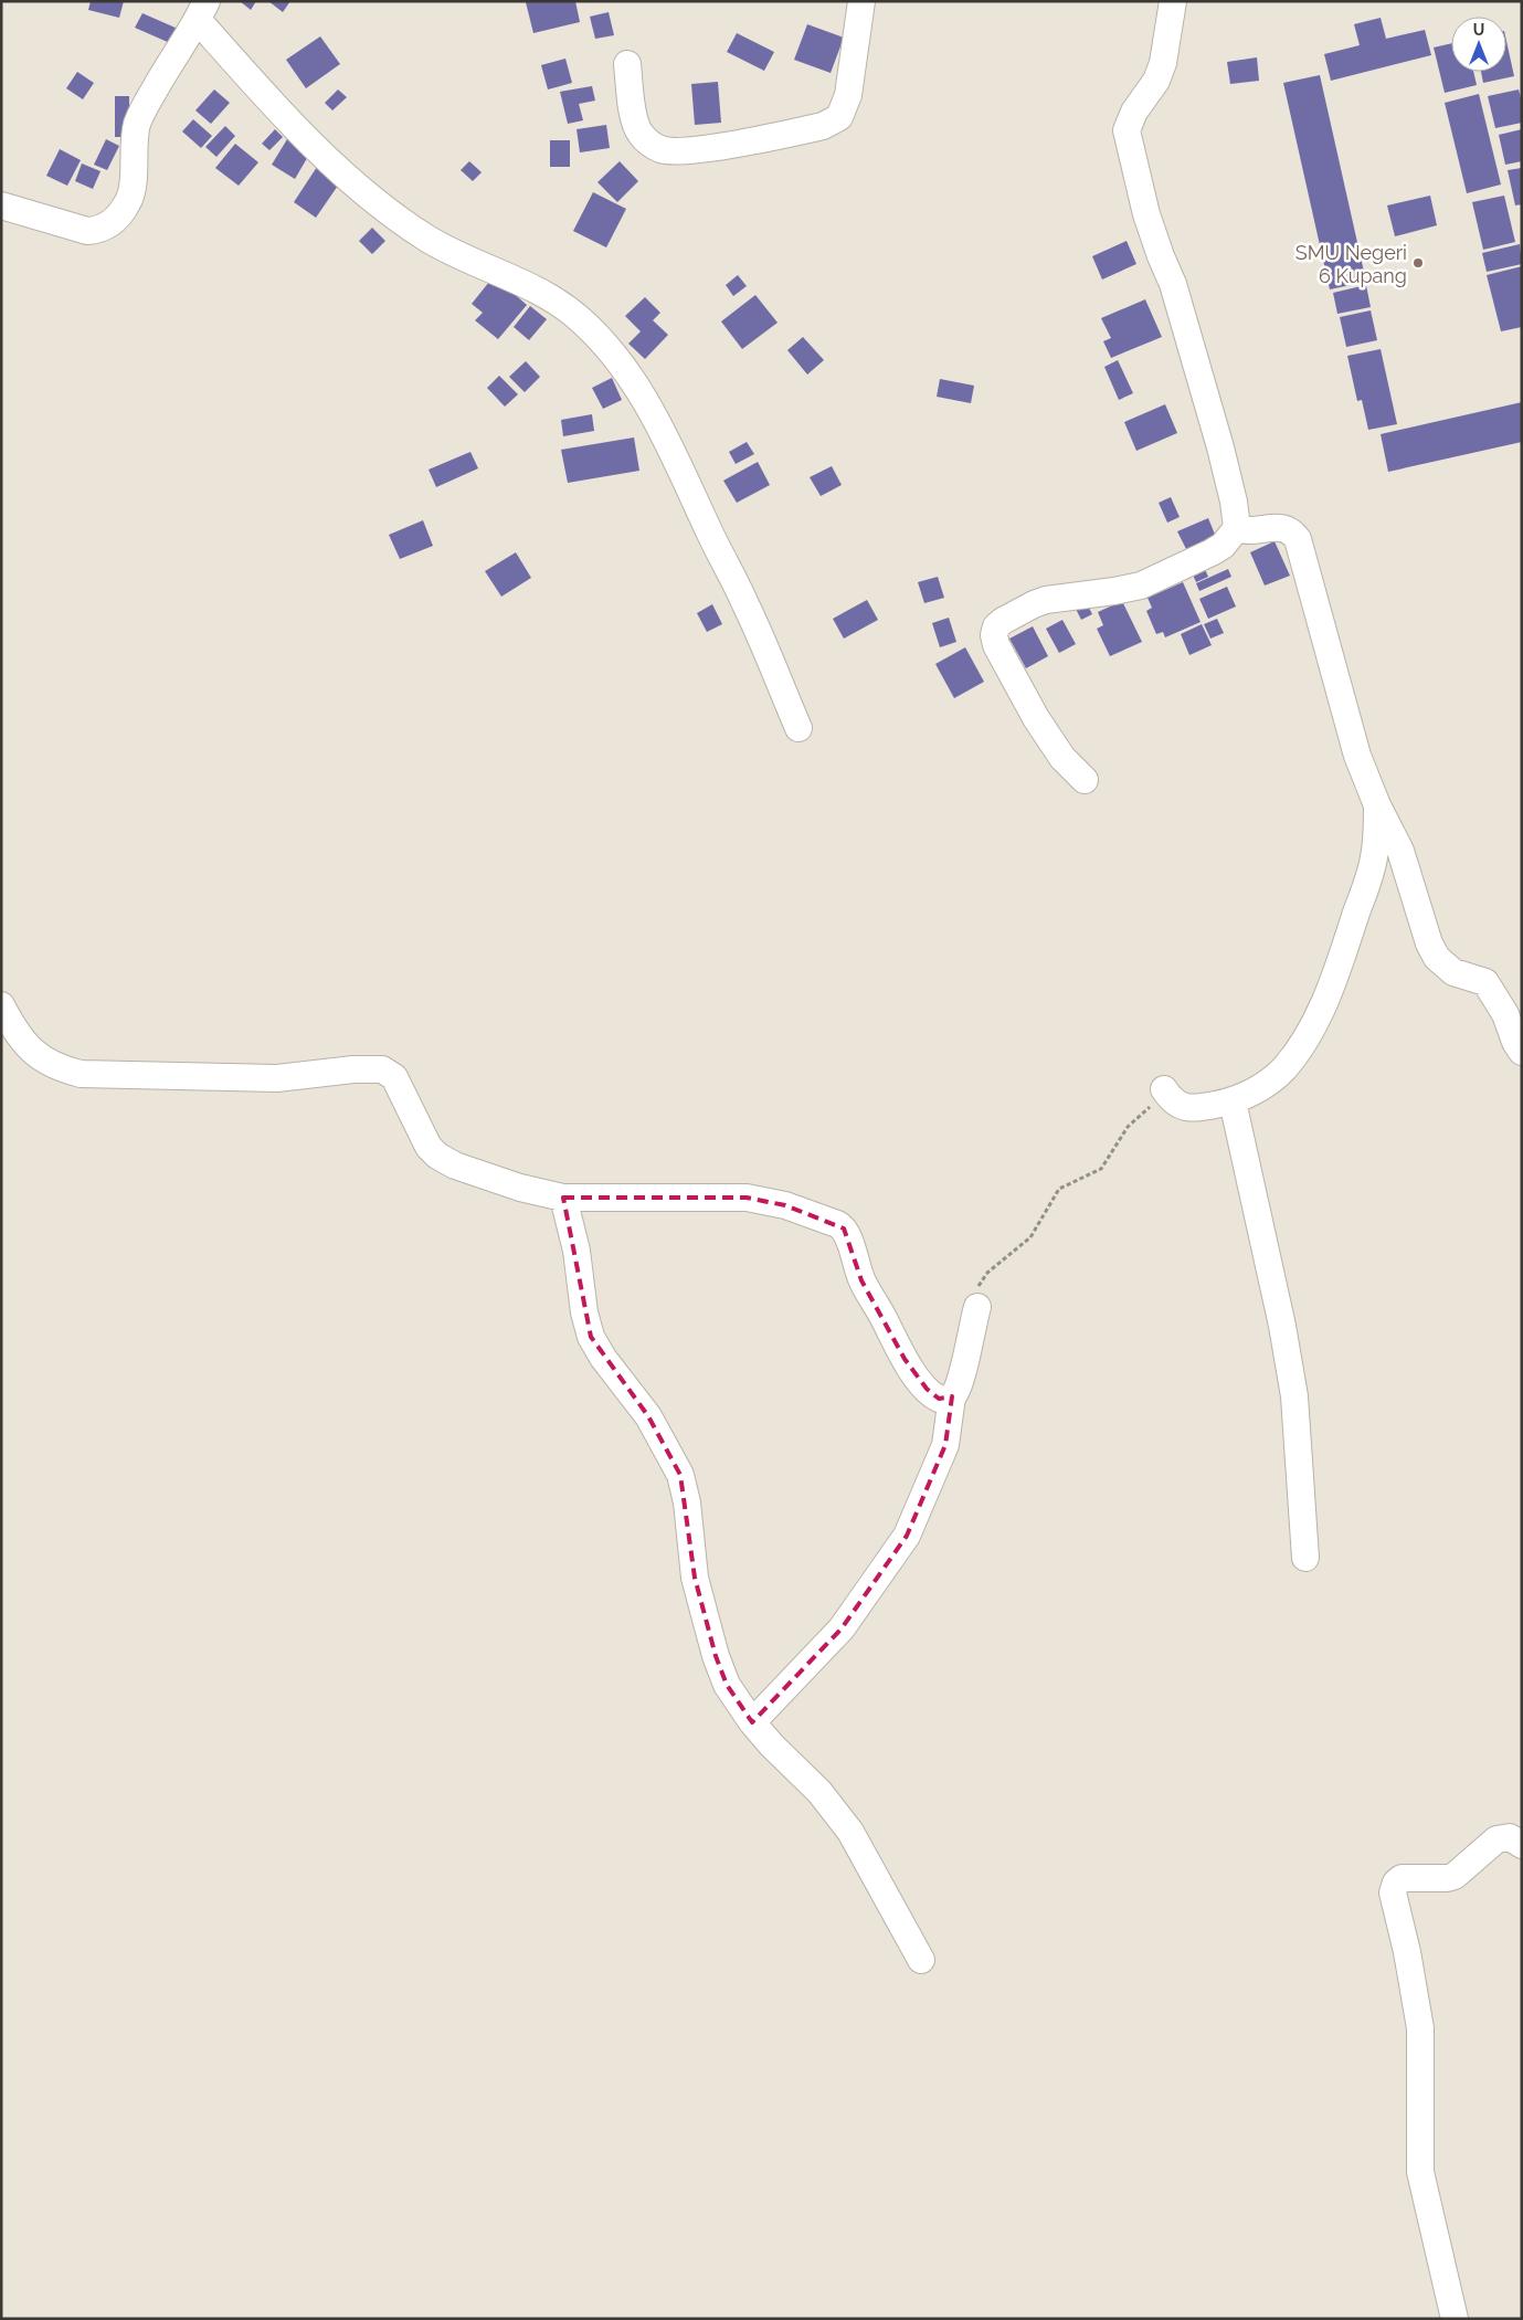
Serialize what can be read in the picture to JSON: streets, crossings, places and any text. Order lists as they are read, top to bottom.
{
  "places": ["SMU Negeri 6 Kupang"],
  "north": "top"
}
